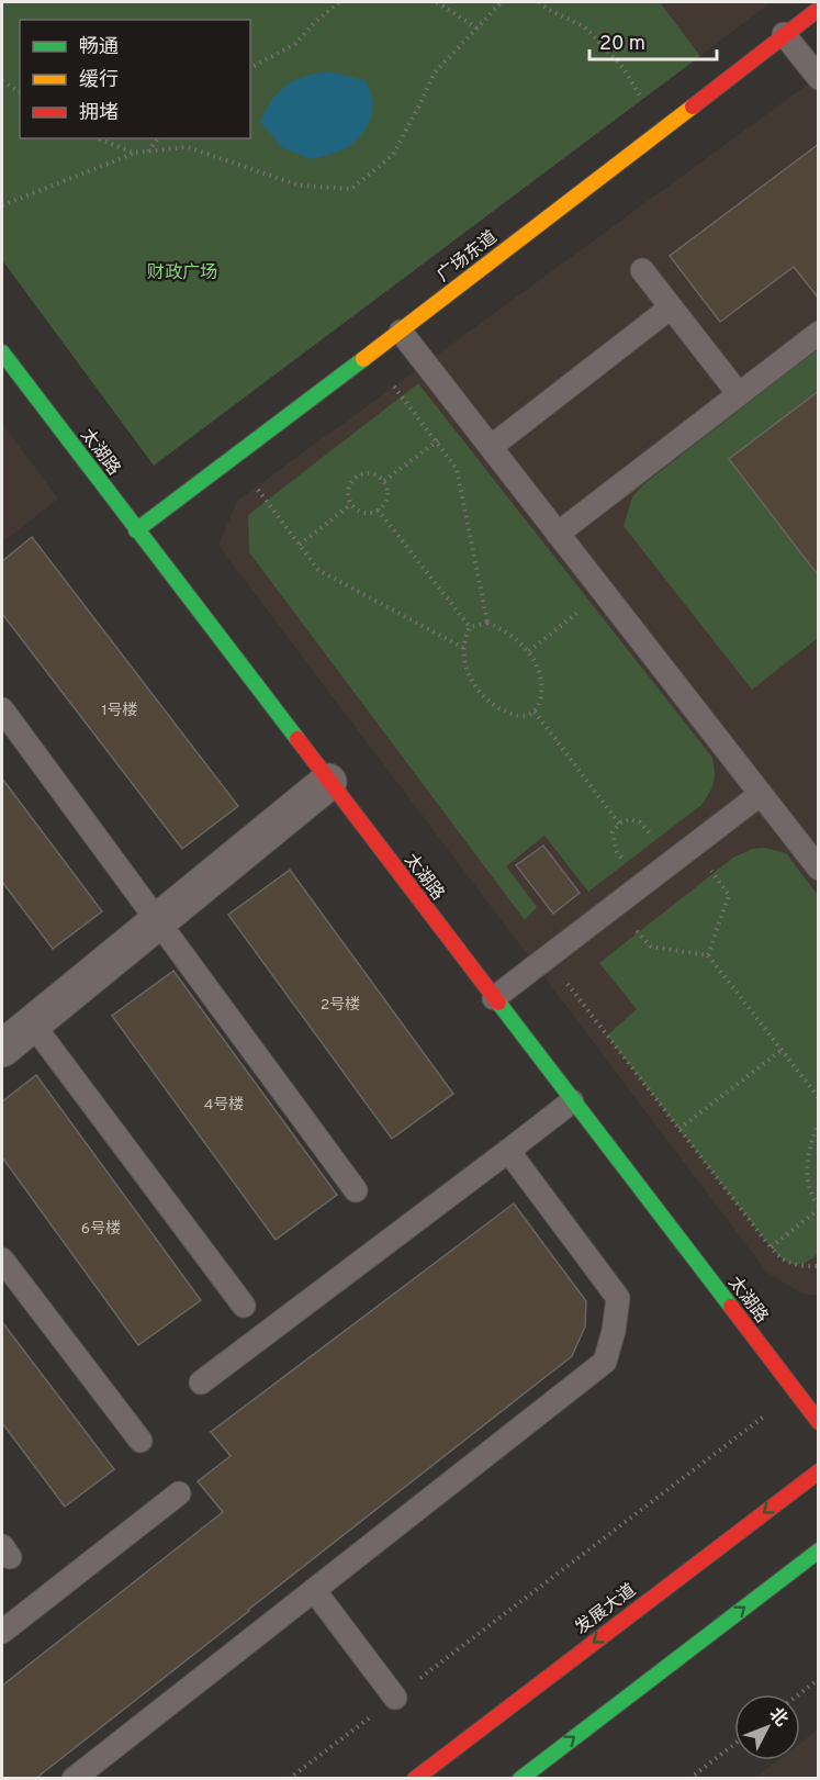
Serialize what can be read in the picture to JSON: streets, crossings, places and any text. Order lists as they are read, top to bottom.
{
  "streets": {
    "street": ["广场东道", "太湖路", "发展大道"]
  },
  "crossings": [
    ["广场东道", "太湖路"]
  ],
  "parks": ["财政广场"],
  "house_numbers": [
    "1号楼",
    "2号楼",
    "4号楼",
    "6号楼"
  ],
  "legend": ["畅通", "缓行", "拥堵"],
  "scale_bar": "20 m",
  "north": "top right"
}
